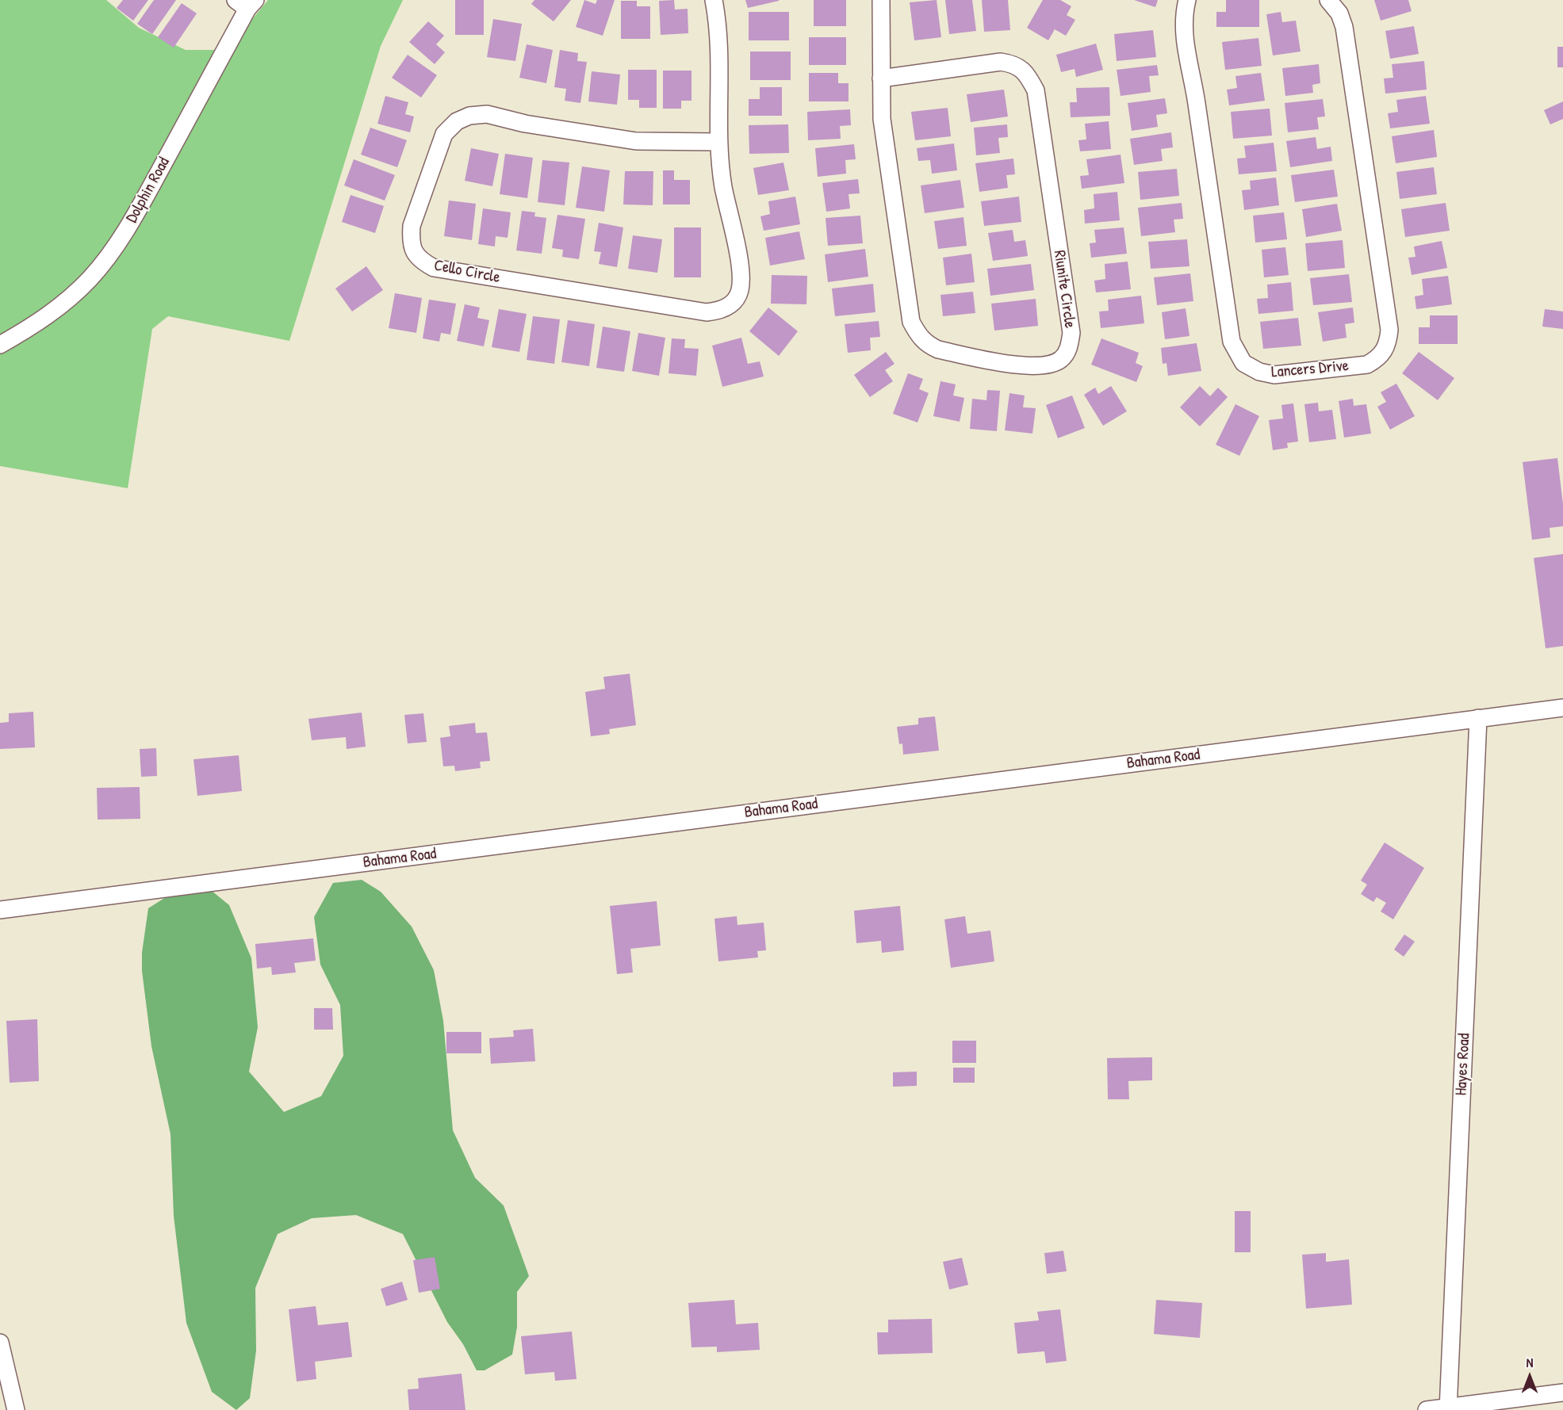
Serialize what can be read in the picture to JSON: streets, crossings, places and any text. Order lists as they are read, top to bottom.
{
  "streets": {
    "street": [
      "Dolphin Road",
      "Cello Circle",
      "Riunite Circle",
      "Lancers Drive",
      "Bahama Road",
      "Hayes Road"
    ]
  },
  "crossings": [
    ["Bahama Road", "Hayes Road"]
  ],
  "north": "top"
}
